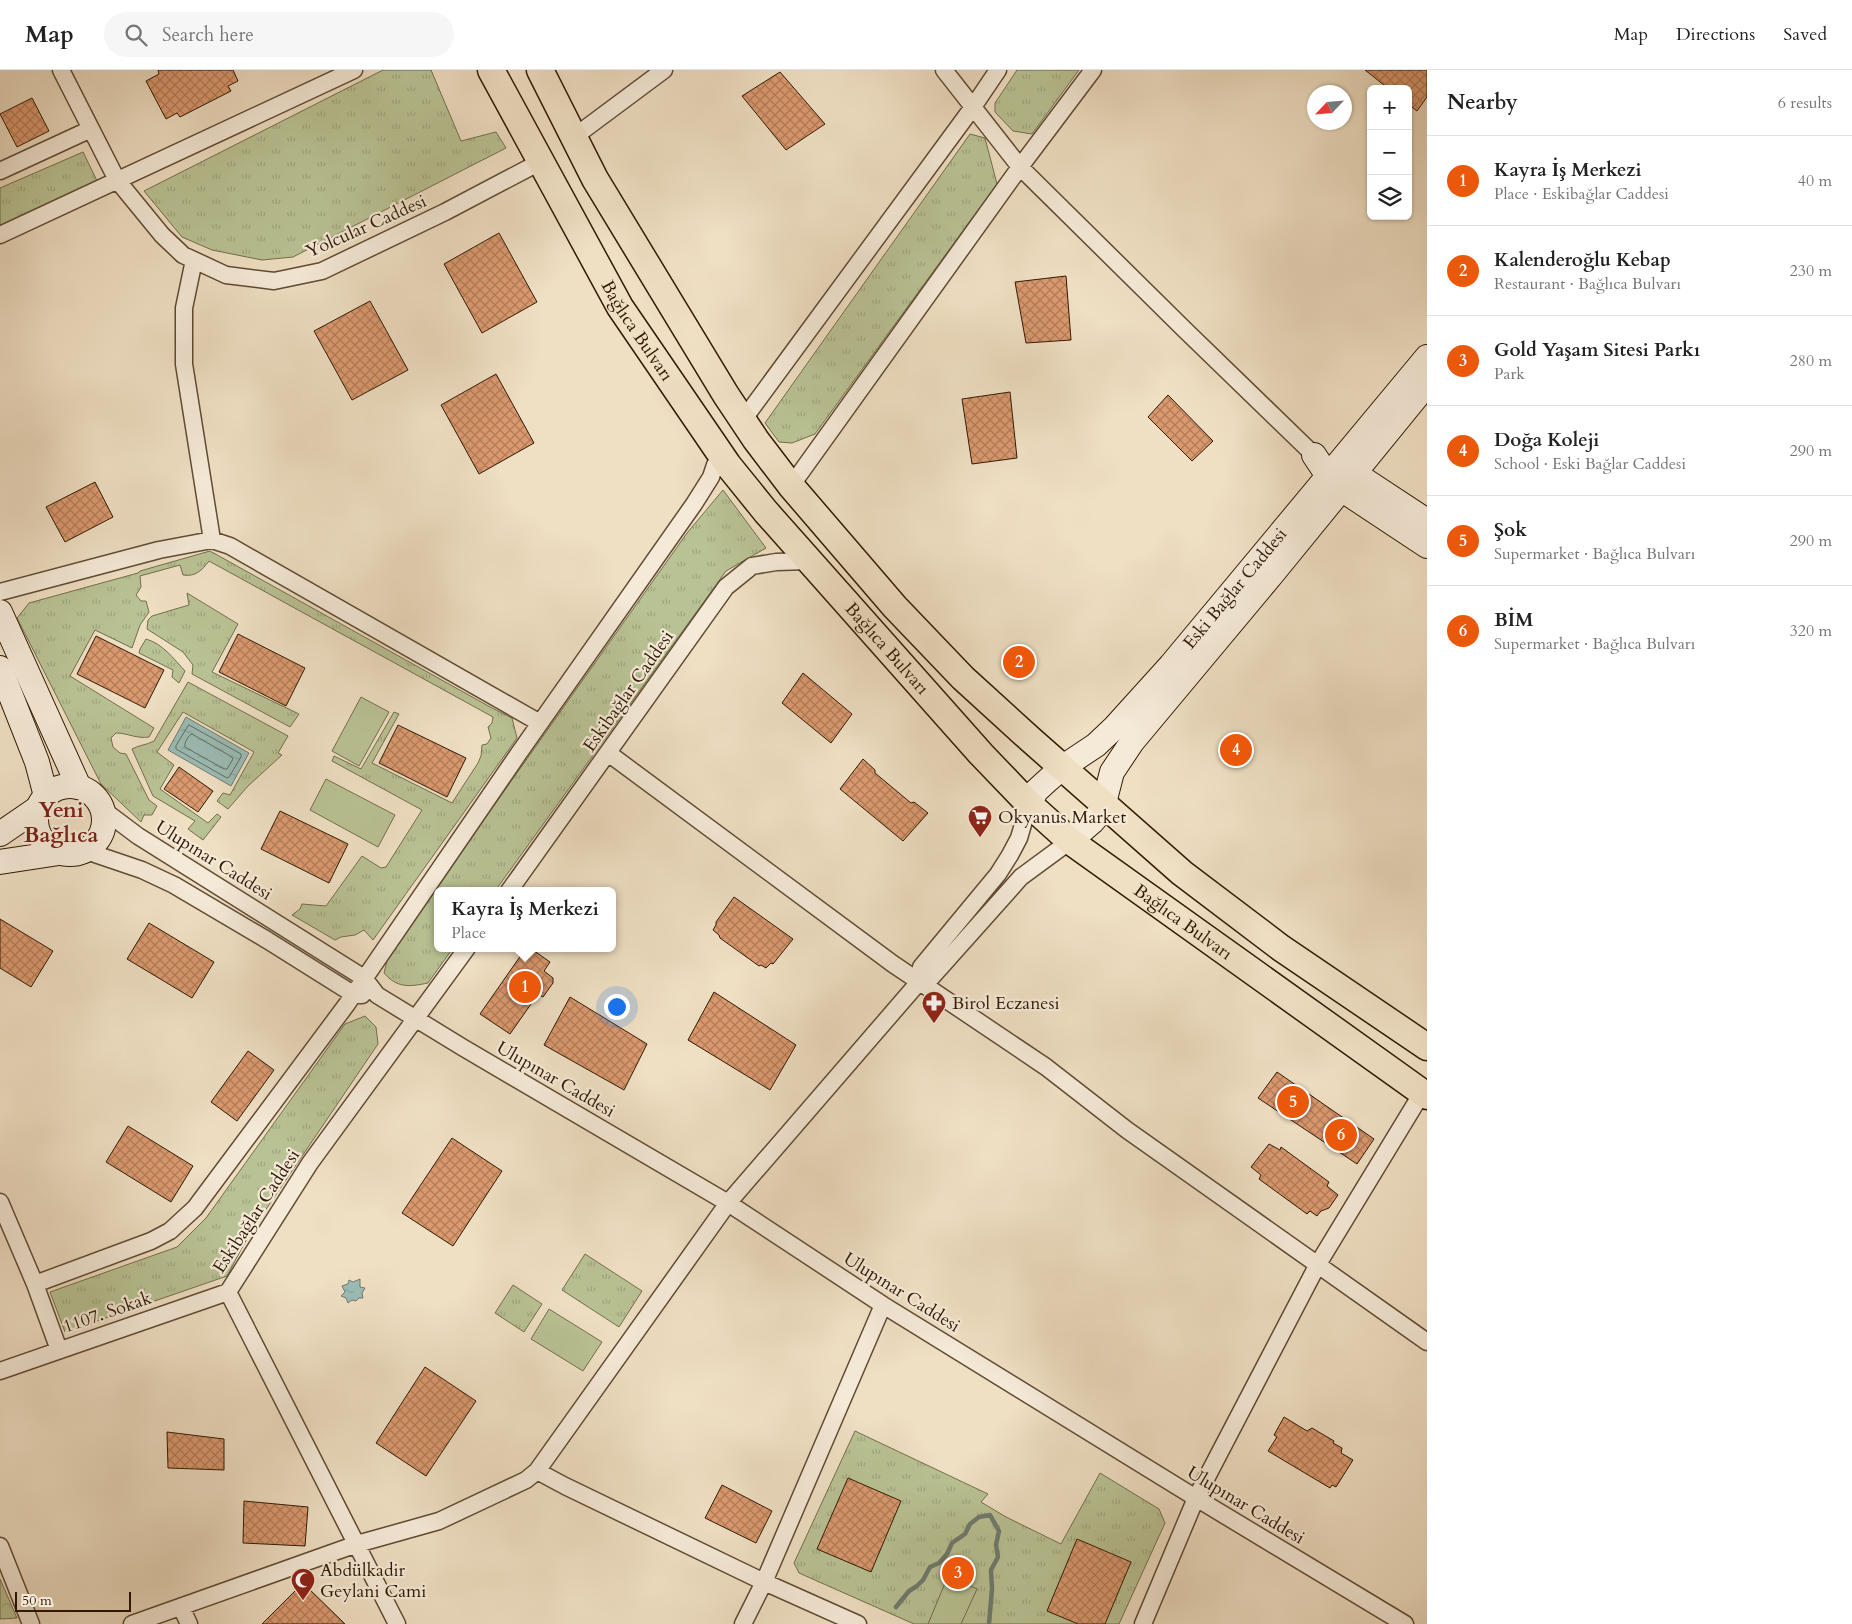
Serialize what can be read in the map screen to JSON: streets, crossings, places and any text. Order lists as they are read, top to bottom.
{
  "streets": {
    "main road": ["Bağlıca Bulvarı"],
    "street": [
      "Yolcular Caddesi",
      "Eski Bağlar Caddesi",
      "Eskibağlar Caddesi",
      "Ulupınar Caddesi",
      "1107. Sokak"
    ]
  },
  "crossings": [
    ["Yolcular Caddesi", "Bağlıca Bulvarı"],
    ["Bağlıca Bulvarı", "Eski Bağlar Caddesi"],
    ["Bağlıca Bulvarı", "Eskibağlar Caddesi"],
    ["Eskibağlar Caddesi", "Ulupınar Caddesi"],
    ["Eskibağlar Caddesi", "1107. Sokak"]
  ],
  "districts": ["Yeni Bağlıca"],
  "places": {
    "supermarket": ["Okyanus Market"],
    "pharmacy": ["Birol Eczanesi"],
    "mosque": ["Abdülkadir Geylani Cami"]
  },
  "scale_bar": "50 m",
  "north": "bottom left",
  "page": {
    "header": "Map",
    "search": "Search here",
    "nav": ["Map", "Directions", "Saved"],
    "heading": ["Nearby", "6 results"],
    "map_buttons": ["+", "−"],
    "list": [
      {
        "mark": "1",
        "name": "Kayra İş Merkezi",
        "note": "Place · Eskibağlar Caddesi",
        "value": "40 m"
      },
      {
        "mark": "2",
        "name": "Kalenderoğlu Kebap",
        "note": "Restaurant · Bağlıca Bulvarı",
        "value": "230 m"
      },
      {
        "mark": "3",
        "name": "Gold Yaşam Sitesi Parkı",
        "note": "Park",
        "value": "280 m"
      },
      {
        "mark": "4",
        "name": "Doğa Koleji",
        "note": "School · Eski Bağlar Caddesi",
        "value": "290 m"
      },
      {
        "mark": "5",
        "name": "Şok",
        "note": "Supermarket · Bağlıca Bulvarı",
        "value": "290 m"
      },
      {
        "mark": "6",
        "name": "BİM",
        "note": "Supermarket · Bağlıca Bulvarı",
        "value": "320 m"
      }
    ],
    "pins": [
      "2",
      "4",
      "1",
      "5",
      "6",
      "3"
    ],
    "popup": ["Kayra İş Merkezi", "Place"],
    "scale": "50 m"
  }
}
